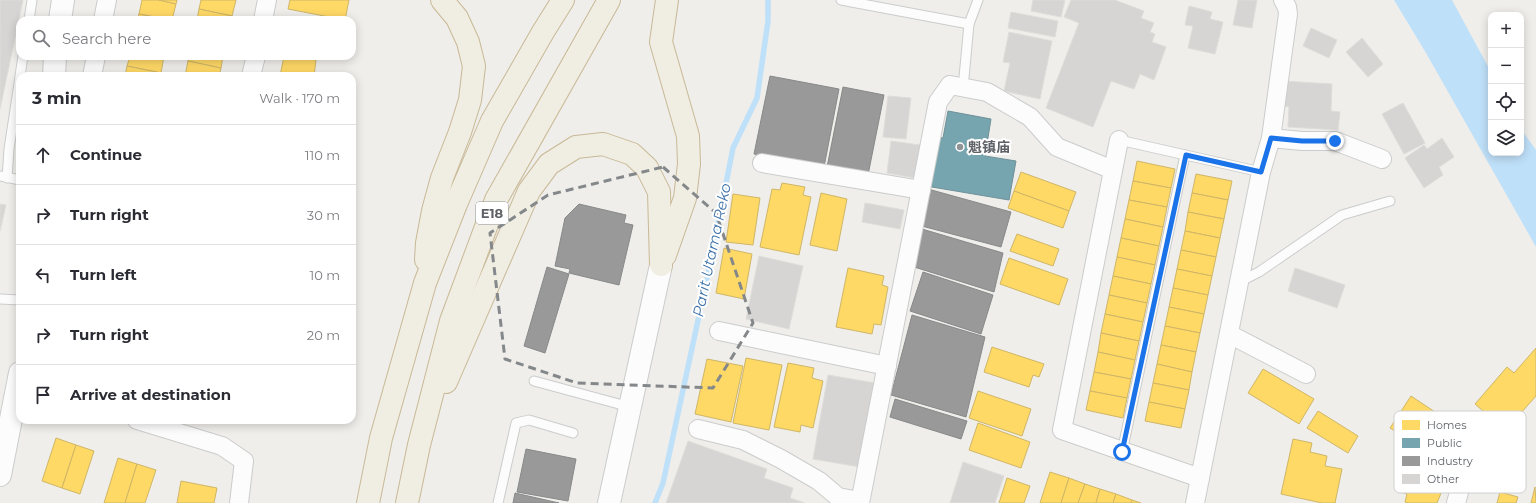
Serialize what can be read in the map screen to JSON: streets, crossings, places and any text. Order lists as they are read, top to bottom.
{
  "streets": {
    "highway": ["E18"]
  },
  "water": ["Parit Utama Reko"],
  "places": ["魁镇庙"],
  "legend": [
    "Homes",
    "Public",
    "Industry",
    "Other"
  ],
  "page": {
    "map_buttons": ["+", "−"],
    "search": "Search here",
    "heading": ["3 min", "Walk · 170 m"],
    "list": [
      ["Continue", "110 m"],
      ["Turn right", "30 m"],
      ["Turn left", "10 m"],
      ["Turn right", "20 m"],
      "Arrive at destination"
    ]
  }
}
